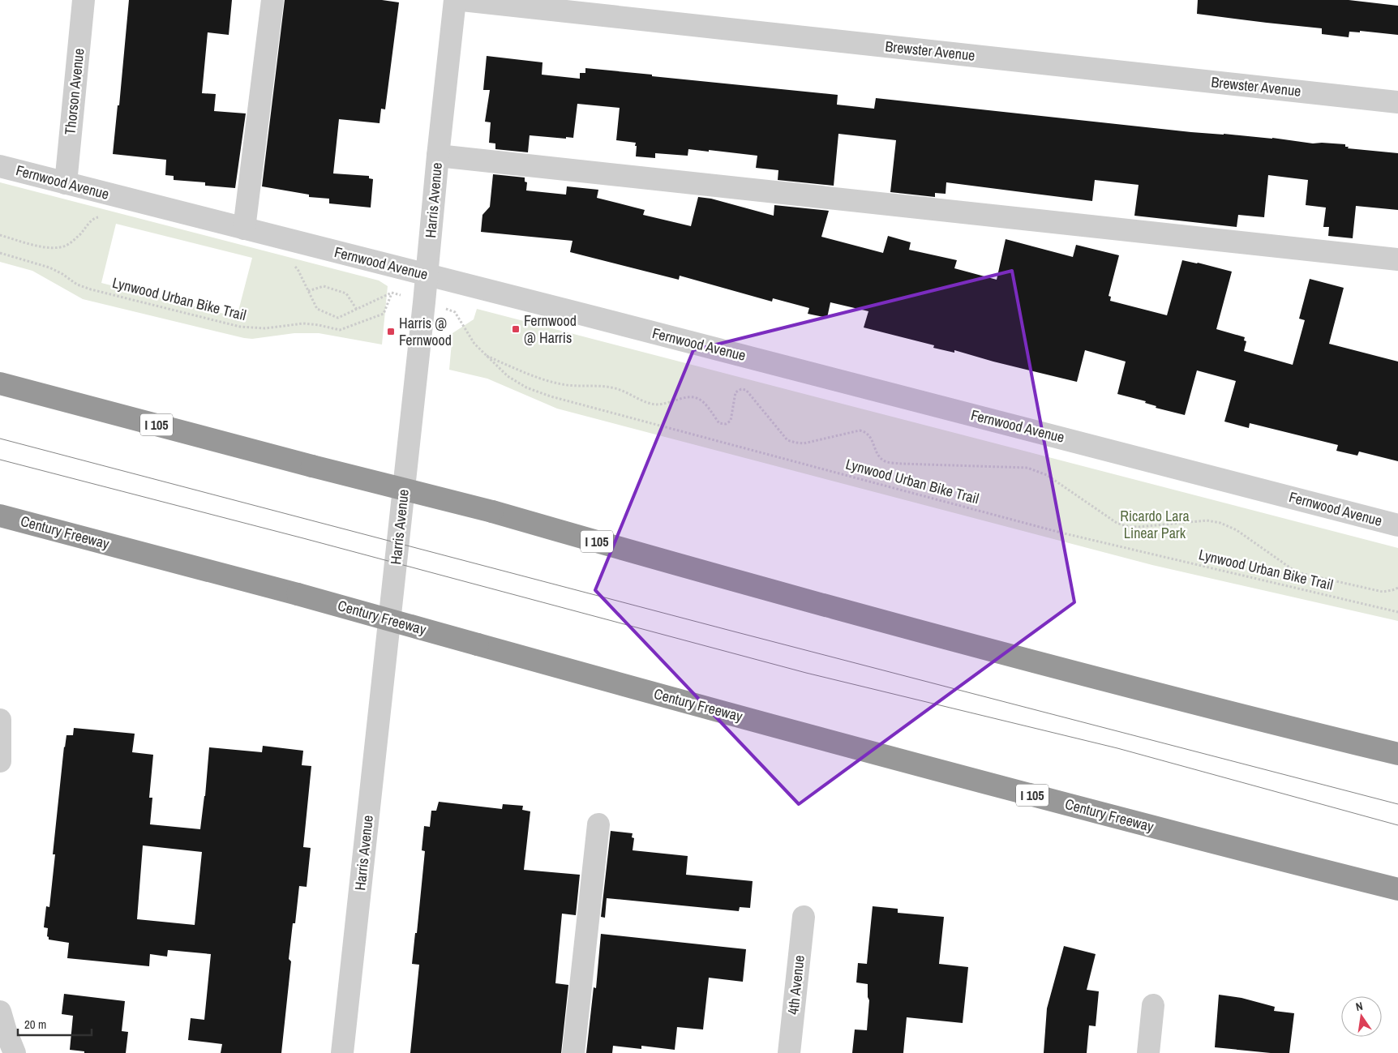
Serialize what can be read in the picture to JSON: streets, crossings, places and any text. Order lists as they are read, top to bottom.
{
  "streets": {
    "highway": ["I 105", "Century Freeway"],
    "street": [
      "Brewster Avenue",
      "Thorson Avenue",
      "Fernwood Avenue",
      "Harris Avenue",
      "4th Avenue"
    ],
    "path": ["Lynwood Urban Bike Trail"]
  },
  "crossings": [
    ["Thorson Avenue", "Fernwood Avenue"],
    ["Fernwood Avenue", "Harris Avenue"]
  ],
  "parks": ["Ricardo Lara Linear Park"],
  "places": {
    "transit": ["Fernwood @ Harris", "Harris @ Fernwood"]
  },
  "scale_bar": "20 m",
  "north": "top"
}
